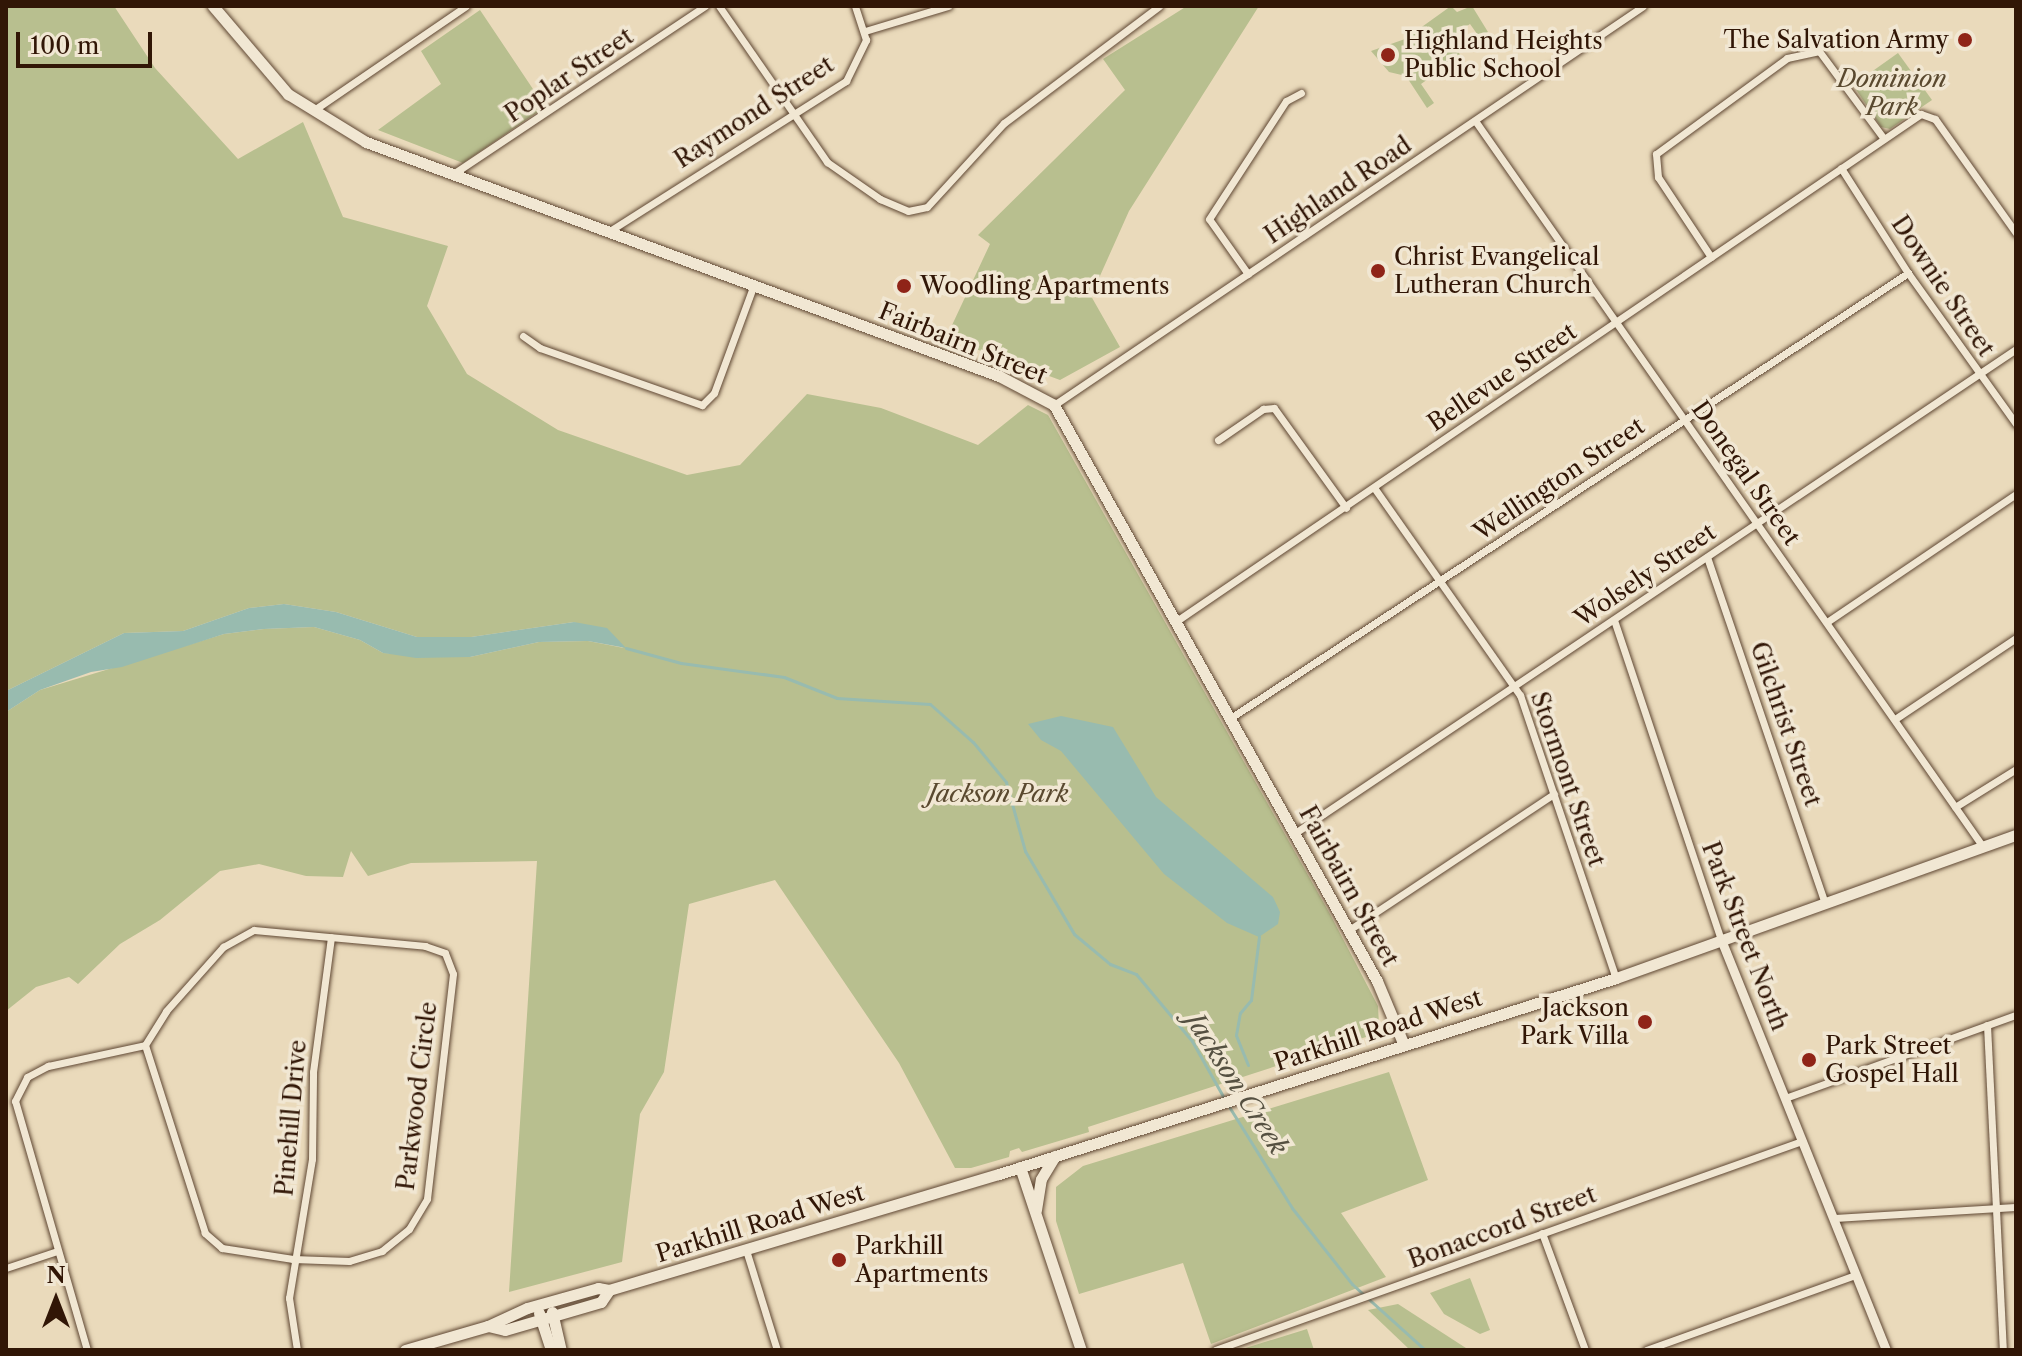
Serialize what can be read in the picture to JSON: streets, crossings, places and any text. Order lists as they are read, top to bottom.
{
  "streets": {
    "main road": ["Fairbairn Street", "Parkhill Road West"],
    "street": [
      "Poplar Street",
      "Raymond Street",
      "Highland Road",
      "Downie Street",
      "Bellevue Street",
      "Donegal Street",
      "Wellington Street",
      "Wolsely Street",
      "Gilchrist Street",
      "Stormont Street",
      "Park Street North",
      "Parkwood Circle",
      "Pinehill Drive",
      "Bonaccord Street"
    ]
  },
  "crossings": [
    ["Poplar Street", "Fairbairn Street"],
    ["Raymond Street", "Fairbairn Street"],
    ["Highland Road", "Fairbairn Street"],
    ["Highland Road", "Donegal Street"],
    ["Downie Street", "Bellevue Street"],
    ["Downie Street", "Wellington Street"],
    ["Downie Street", "Wolsely Street"],
    ["Fairbairn Street", "Bellevue Street"],
    ["Fairbairn Street", "Wellington Street"],
    ["Fairbairn Street", "Wolsely Street"],
    ["Fairbairn Street", "Parkhill Road West"],
    ["Bellevue Street", "Donegal Street"],
    ["Bellevue Street", "Stormont Street"],
    ["Donegal Street", "Wellington Street"],
    ["Donegal Street", "Wolsely Street"],
    ["Donegal Street", "Parkhill Road West"],
    ["Wellington Street", "Stormont Street"],
    ["Wolsely Street", "Gilchrist Street"],
    ["Wolsely Street", "Stormont Street"],
    ["Wolsely Street", "Park Street North"],
    ["Gilchrist Street", "Parkhill Road West"],
    ["Stormont Street", "Parkhill Road West"],
    ["Park Street North", "Parkhill Road West"],
    ["Park Street North", "Bonaccord Street"],
    ["Parkwood Circle", "Pinehill Drive"]
  ],
  "water": ["Jackson Creek"],
  "parks": ["Dominion Park", "Jackson Park"],
  "places": [
    "The Salvation Army",
    "Highland Heights Public School",
    "Christ Evangelical Lutheran Church",
    "Woodling Apartments",
    "Jackson Park Villa",
    "Park Street Gospel Hall",
    "Parkhill Apartments"
  ],
  "scale_bar": "100 m",
  "north": "top"
}
